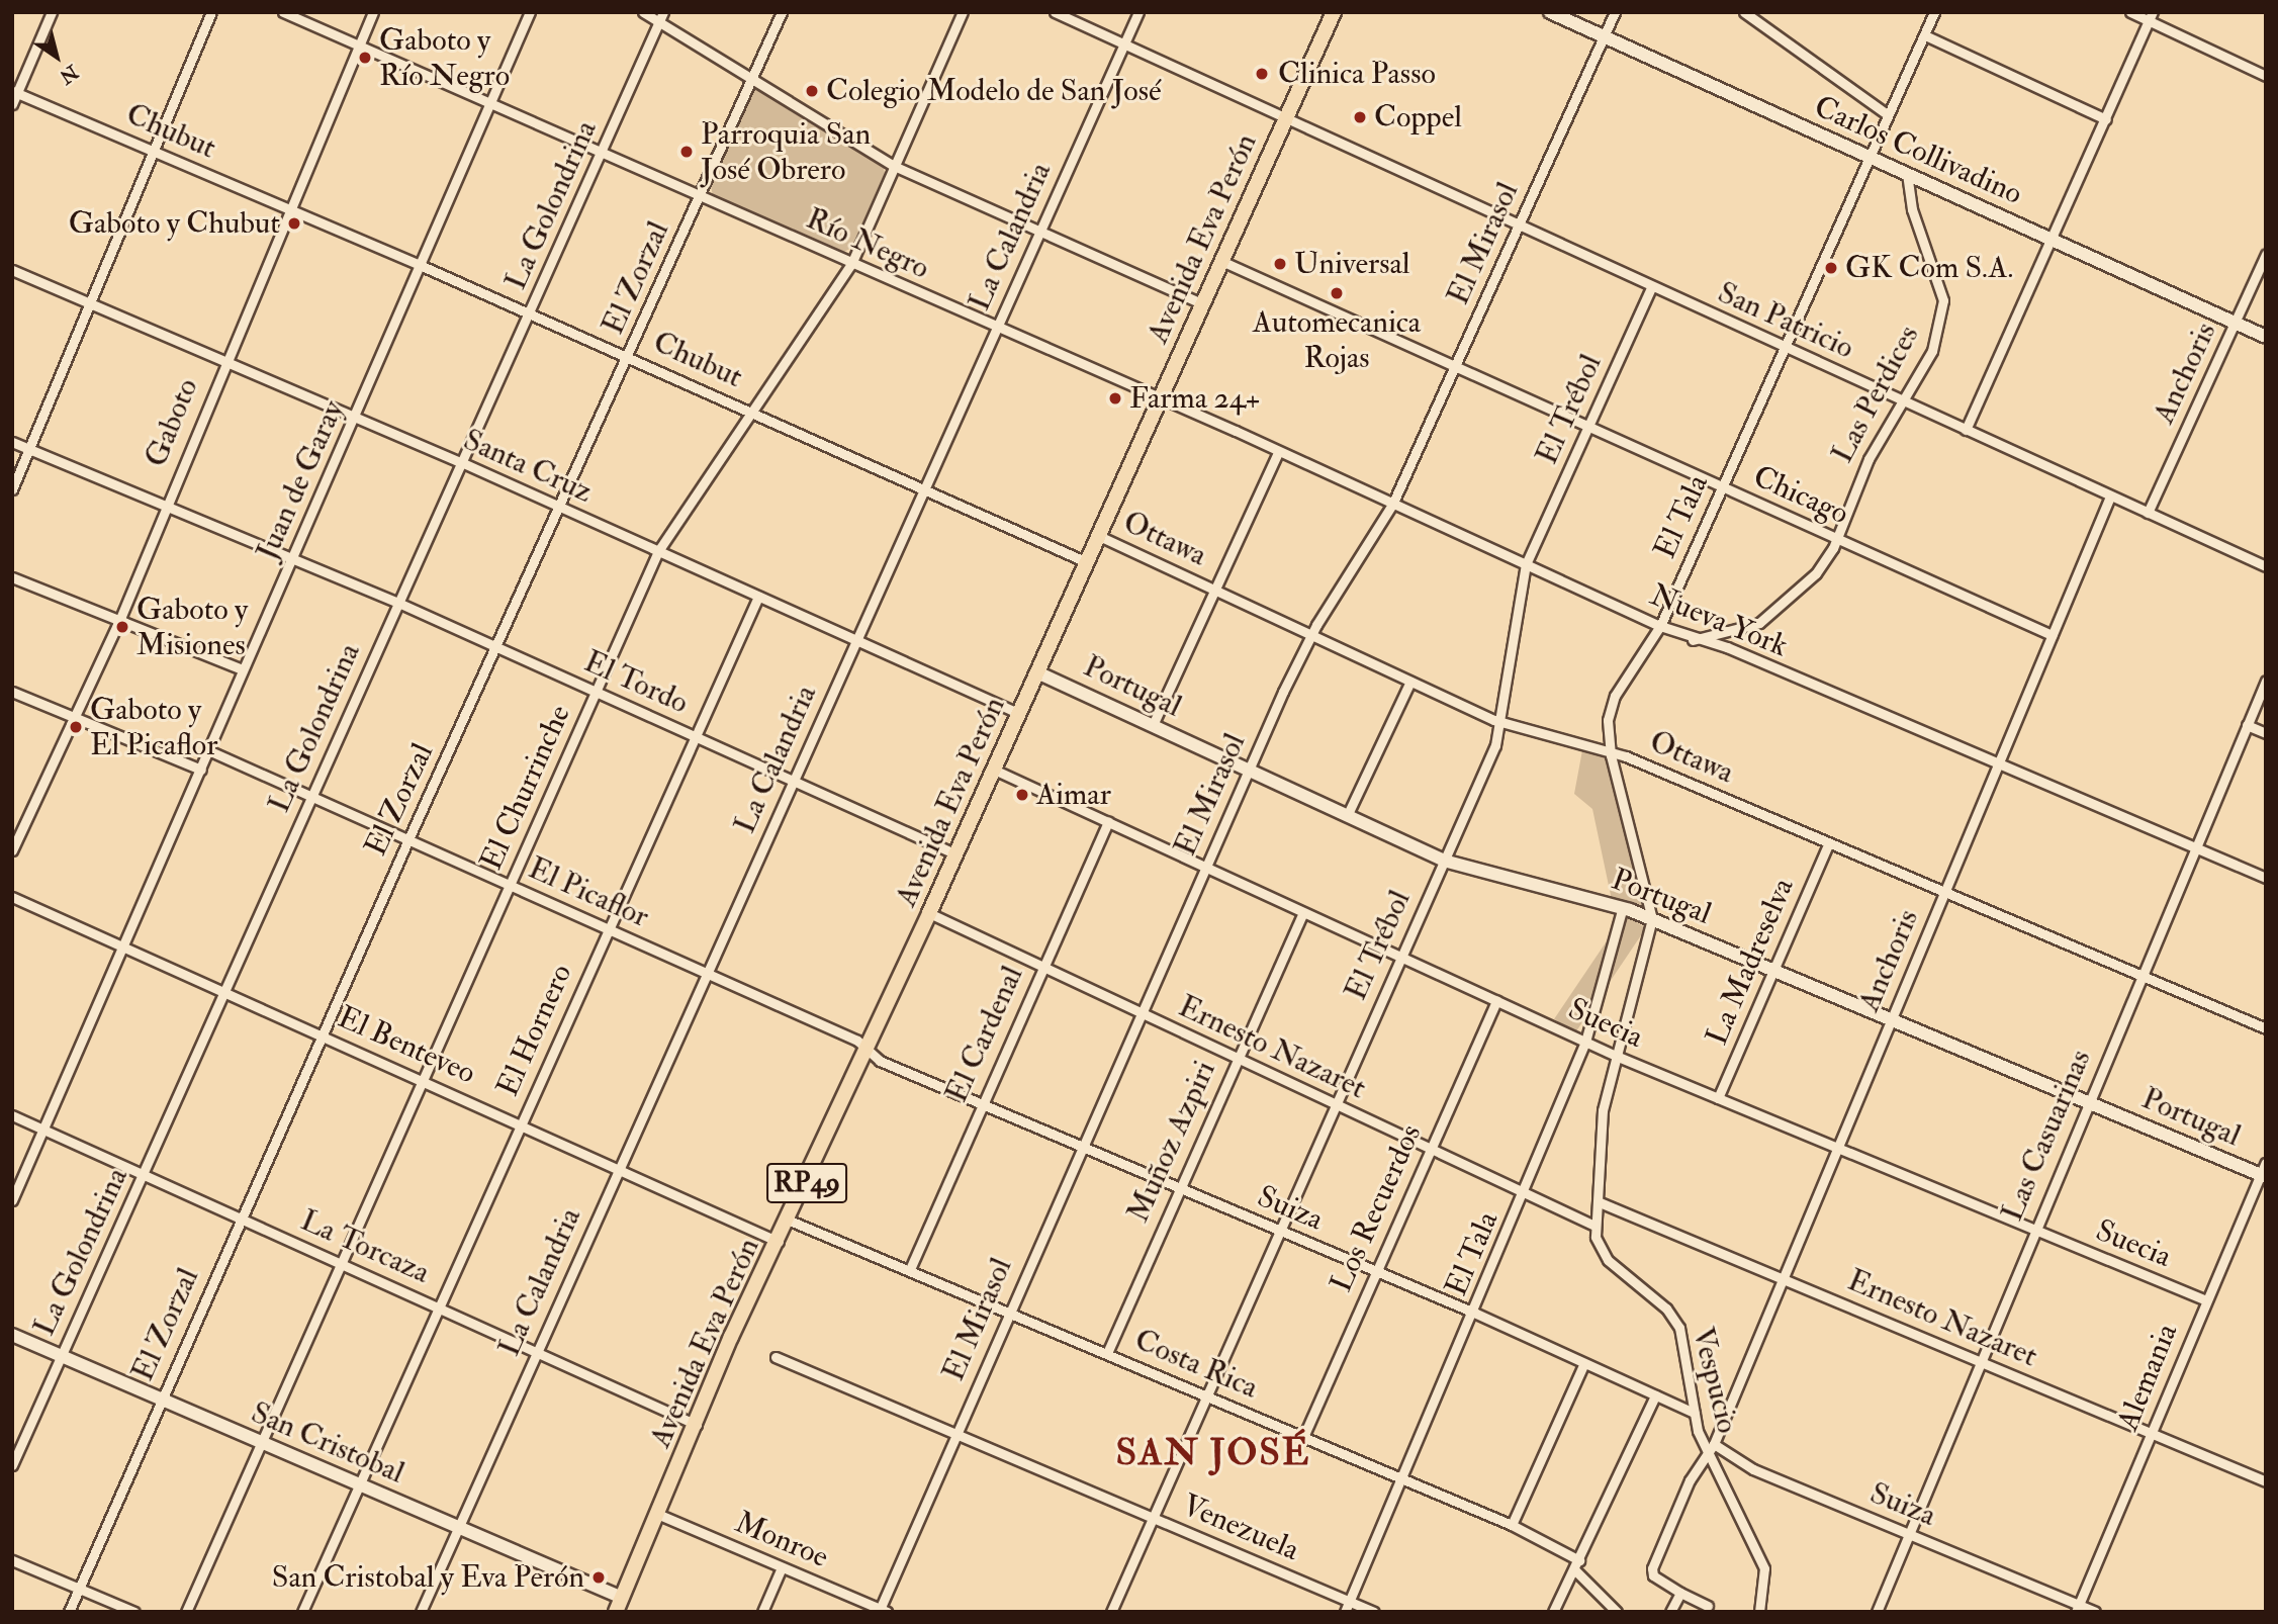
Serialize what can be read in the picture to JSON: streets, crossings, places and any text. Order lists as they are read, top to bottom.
{
  "streets": {
    "main road": ["Avenida Eva Perón", "RP49"],
    "street": [
      "Chubut",
      "Carlos Collivadino",
      "La Golondrina",
      "La Calandria",
      "Río Negro",
      "El Mirasol",
      "El Zorzal",
      "San Patricio",
      "Anchoris",
      "Las Perdices",
      "El Trébol",
      "Gaboto",
      "Santa Cruz",
      "Juan de Garay",
      "Chicago",
      "El Tala",
      "Ottawa",
      "Nueva York",
      "El Tordo",
      "Portugal",
      "El Churrinche",
      "El Picaflor",
      "La Madreselva",
      "Suecia",
      "El Hornero",
      "El Cardenal",
      "El Benteveo",
      "Ernesto Nazaret",
      "Las Casuarinas",
      "Muñoz Azpiri",
      "Suiza",
      "Los Recuerdos",
      "La Torcaza",
      "Costa Rica",
      "Alemania",
      "Vespucio",
      "San Cristobal",
      "Venezuela",
      "Monroe"
    ]
  },
  "crossings": [
    ["Chubut", "La Golondrina"],
    ["Chubut", "La Calandria"],
    ["Chubut", "Avenida Eva Perón"],
    ["Chubut", "El Zorzal"],
    ["Chubut", "Gaboto"],
    ["Chubut", "Juan de Garay"],
    ["Chubut", "El Churrinche"],
    ["Carlos Collivadino", "El Mirasol"],
    ["Carlos Collivadino", "Anchoris"],
    ["Carlos Collivadino", "Las Perdices"],
    ["Carlos Collivadino", "El Tala"],
    ["La Golondrina", "Río Negro"],
    ["La Golondrina", "Santa Cruz"],
    ["La Golondrina", "El Tordo"],
    ["La Golondrina", "El Picaflor"],
    ["La Golondrina", "El Benteveo"],
    ["La Golondrina", "La Torcaza"],
    ["La Golondrina", "San Cristobal"],
    ["La Calandria", "Río Negro"],
    ["La Calandria", "San Patricio"],
    ["La Calandria", "Santa Cruz"],
    ["La Calandria", "El Tordo"],
    ["La Calandria", "El Picaflor"],
    ["La Calandria", "El Benteveo"],
    ["La Calandria", "La Torcaza"],
    ["La Calandria", "San Cristobal"],
    ["Avenida Eva Perón", "Río Negro"],
    ["Avenida Eva Perón", "San Patricio"],
    ["Avenida Eva Perón", "Santa Cruz"],
    ["Avenida Eva Perón", "Chicago"],
    ["Avenida Eva Perón", "Ottawa"],
    ["Avenida Eva Perón", "Nueva York"],
    ["Avenida Eva Perón", "El Tordo"],
    ["Avenida Eva Perón", "Portugal"],
    ["Avenida Eva Perón", "El Picaflor"],
    ["Avenida Eva Perón", "Suecia"],
    ["Avenida Eva Perón", "El Benteveo"],
    ["Avenida Eva Perón", "Ernesto Nazaret"],
    ["Avenida Eva Perón", "Suiza"],
    ["Avenida Eva Perón", "La Torcaza"],
    ["Avenida Eva Perón", "Costa Rica"],
    ["Avenida Eva Perón", "San Cristobal"],
    ["Avenida Eva Perón", "Monroe"],
    ["Río Negro", "El Zorzal"],
    ["Río Negro", "Gaboto"],
    ["Río Negro", "Juan de Garay"],
    ["Río Negro", "Nueva York"],
    ["Río Negro", "El Churrinche"],
    ["El Mirasol", "San Patricio"],
    ["El Mirasol", "Chicago"],
    ["El Mirasol", "Ottawa"],
    ["El Mirasol", "Nueva York"],
    ["El Mirasol", "Portugal"],
    ["El Mirasol", "Suecia"],
    ["El Mirasol", "Ernesto Nazaret"],
    ["El Mirasol", "Suiza"],
    ["El Mirasol", "Costa Rica"],
    ["El Mirasol", "Venezuela"],
    ["El Mirasol", "Monroe"],
    ["El Zorzal", "Santa Cruz"],
    ["El Zorzal", "El Tordo"],
    ["El Zorzal", "El Picaflor"],
    ["El Zorzal", "El Benteveo"],
    ["El Zorzal", "La Torcaza"],
    ["El Zorzal", "San Cristobal"],
    ["San Patricio", "Anchoris"],
    ["San Patricio", "Las Perdices"],
    ["San Patricio", "El Trébol"],
    ["San Patricio", "El Tala"],
    ["Anchoris", "Chicago"],
    ["Anchoris", "Ottawa"],
    ["Anchoris", "Nueva York"],
    ["Anchoris", "Portugal"],
    ["Anchoris", "Suecia"],
    ["Anchoris", "Ernesto Nazaret"],
    ["Anchoris", "Suiza"],
    ["Las Perdices", "Chicago"],
    ["Las Perdices", "Nueva York"],
    ["El Trébol", "Chicago"],
    ["El Trébol", "Ottawa"],
    ["El Trébol", "Nueva York"],
    ["El Trébol", "Portugal"],
    ["El Trébol", "Suecia"],
    ["El Trébol", "Ernesto Nazaret"],
    ["El Trébol", "Suiza"],
    ["El Trébol", "Costa Rica"],
    ["El Trébol", "Venezuela"],
    ["Gaboto", "Santa Cruz"],
    ["Gaboto", "El Tordo"],
    ["Santa Cruz", "Juan de Garay"],
    ["Santa Cruz", "El Churrinche"],
    ["Santa Cruz", "El Hornero"],
    ["Juan de Garay", "El Tordo"],
    ["Juan de Garay", "El Picaflor"],
    ["Juan de Garay", "El Benteveo"],
    ["Juan de Garay", "La Torcaza"],
    ["Chicago", "El Tala"],
    ["El Tala", "Ottawa"],
    ["El Tala", "Nueva York"],
    ["El Tala", "Portugal"],
    ["El Tala", "Suecia"],
    ["El Tala", "Ernesto Nazaret"],
    ["El Tala", "Suiza"],
    ["El Tala", "Costa Rica"],
    ["El Tala", "Venezuela"],
    ["Ottawa", "La Madreselva"],
    ["Ottawa", "Las Casuarinas"],
    ["Nueva York", "Las Casuarinas"],
    ["El Tordo", "El Churrinche"],
    ["El Tordo", "El Hornero"],
    ["Portugal", "La Madreselva"],
    ["Portugal", "Las Casuarinas"],
    ["Portugal", "Alemania"],
    ["El Churrinche", "El Picaflor"],
    ["El Churrinche", "El Benteveo"],
    ["El Churrinche", "La Torcaza"],
    ["El Churrinche", "San Cristobal"],
    ["El Picaflor", "El Hornero"],
    ["El Picaflor", "Suiza"],
    ["La Madreselva", "Suecia"],
    ["Suecia", "El Cardenal"],
    ["Suecia", "Las Casuarinas"],
    ["Suecia", "Muñoz Azpiri"],
    ["Suecia", "Los Recuerdos"],
    ["Suecia", "Alemania"],
    ["El Hornero", "El Benteveo"],
    ["El Hornero", "La Torcaza"],
    ["El Hornero", "San Cristobal"],
    ["El Cardenal", "Ernesto Nazaret"],
    ["El Cardenal", "Suiza"],
    ["El Cardenal", "Costa Rica"],
    ["Ernesto Nazaret", "Las Casuarinas"],
    ["Ernesto Nazaret", "Muñoz Azpiri"],
    ["Ernesto Nazaret", "Los Recuerdos"],
    ["Ernesto Nazaret", "Alemania"],
    ["Ernesto Nazaret", "Vespucio"],
    ["Las Casuarinas", "Suiza"],
    ["Muñoz Azpiri", "Suiza"],
    ["Muñoz Azpiri", "Costa Rica"],
    ["Suiza", "Los Recuerdos"],
    ["Suiza", "Alemania"],
    ["Suiza", "Vespucio"],
    ["Los Recuerdos", "Costa Rica"]
  ],
  "districts": ["SAN JOSÉ"],
  "places": [
    "Gaboto y Río Negro",
    "Clinica Passo",
    "Colegio Modelo de San José",
    "Coppel",
    "Parroquia San José Obrero",
    "Gaboto y Chubut",
    "Universal",
    "GK Com S.A.",
    "Automecanica Rojas",
    "Farma 24+",
    "Gaboto y Misiones",
    "Gaboto y El Picaflor",
    "Aimar",
    "San Cristobal y Eva Perón"
  ],
  "north": "bottom right"
}
